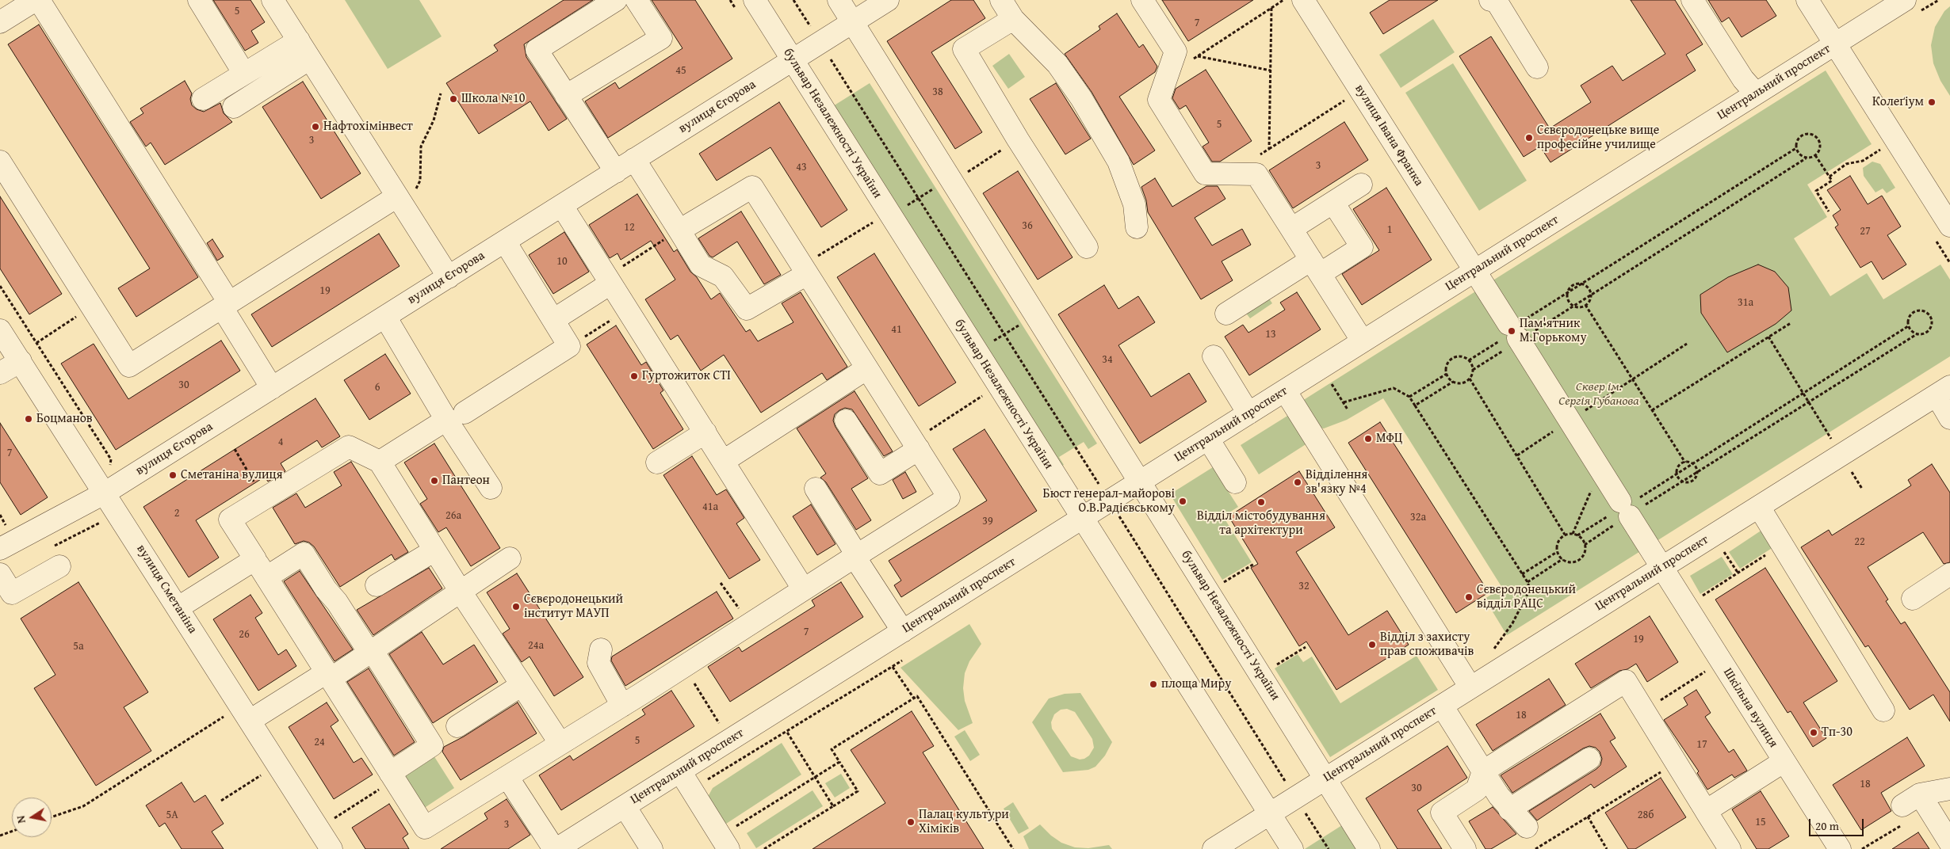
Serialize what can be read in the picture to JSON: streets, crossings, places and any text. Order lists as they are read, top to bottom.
{
  "streets": {
    "street": [
      "Центральний проспект",
      "вулиця Єгорова",
      "бульвар Незалежності України",
      "вулиця Івана Франка",
      "вулиця Сметаніна",
      "Шкільна вулиця"
    ]
  },
  "crossings": [
    ["Центральний проспект", "бульвар Незалежності України"],
    ["Центральний проспект", "вулиця Івана Франка"],
    ["Центральний проспект", "Шкільна вулиця"],
    ["вулиця Єгорова", "бульвар Незалежності України"],
    ["вулиця Єгорова", "вулиця Сметаніна"],
    ["вулиця Івана Франка", "Шкільна вулиця"]
  ],
  "parks": ["Сквер ім. Сергія Губанова"],
  "places": [
    "Школа №10",
    "Колеґіум",
    "Нафтохімінвест",
    "Сєвєродонецьке вище професійне училище",
    "Пам'ятник М.Горькому",
    "Гуртожиток СТІ",
    "Боцманов",
    "МФЦ",
    "Сметаніна вулиця",
    "Пантеон",
    "Відділення зв'язку №4",
    "Бюст генерал-майорові О.В.Радієвському",
    "Відділ містобудування та архітектури",
    "Сєвєродонецький відділ РАЦС",
    "Сєвєродонецький інститут МАУП",
    "Відділ з захисту прав споживачів",
    "площа Миру",
    "Тп-30",
    "Палац культури Хіміків"
  ],
  "house_numbers": [
    "5",
    "7",
    "45",
    "38",
    "5",
    "3",
    "3",
    "43",
    "36",
    "12",
    "1",
    "27",
    "10",
    "19",
    "31а",
    "41",
    "13",
    "34",
    "30",
    "6",
    "4",
    "7",
    "41а",
    "2",
    "26а",
    "32а",
    "39",
    "22",
    "32",
    "7",
    "26",
    "19",
    "24а",
    "5а",
    "18",
    "5",
    "24",
    "17",
    "18",
    "30",
    "5А",
    "28б",
    "15",
    "3"
  ],
  "scale_bar": "20 m",
  "north": "left"
}
